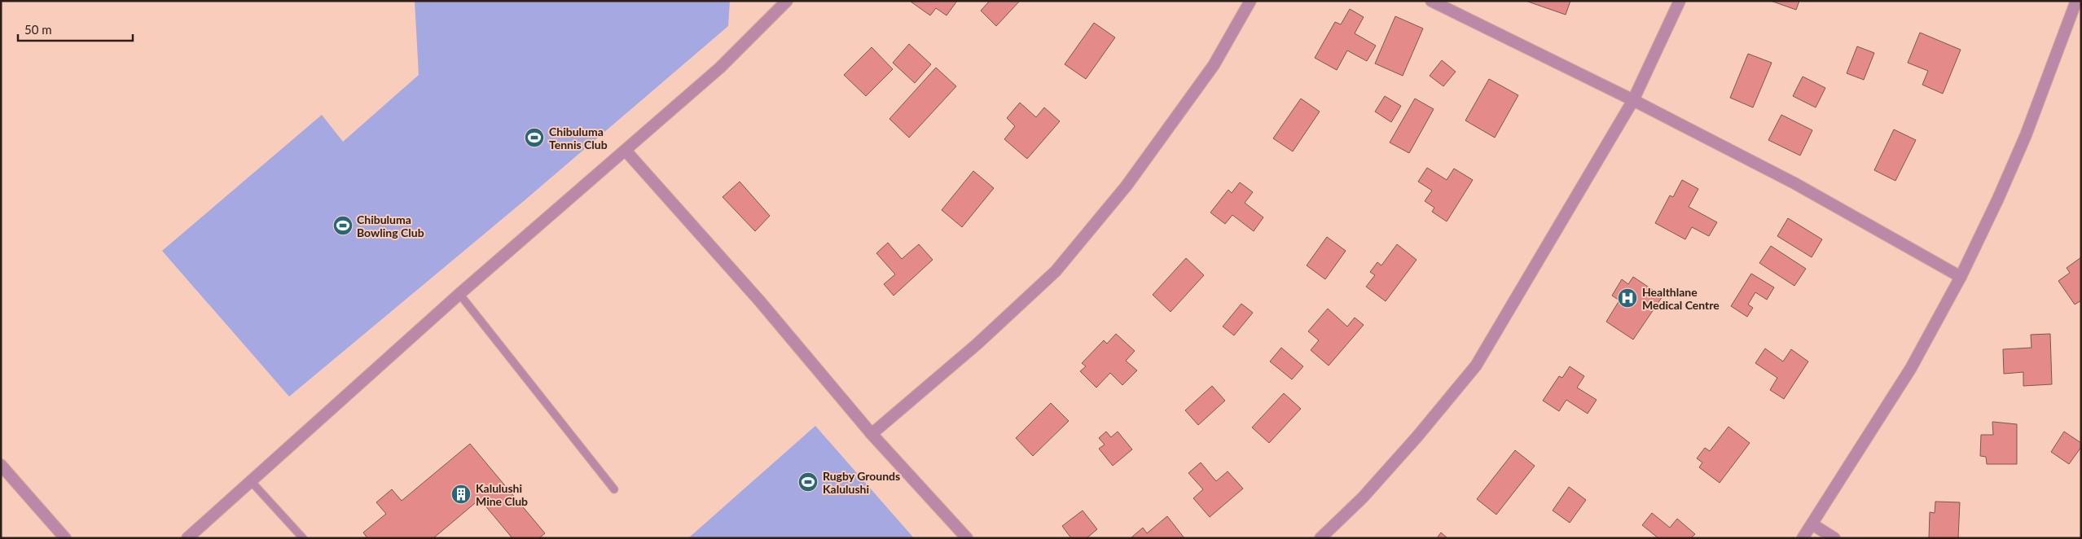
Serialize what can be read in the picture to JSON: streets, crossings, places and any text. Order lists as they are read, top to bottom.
{
  "places": {
    "sports": ["Chibuluma Tennis Club", "Chibuluma Bowling Club", "Rugby Grounds Kalulushi"],
    "hospital": ["Healthlane Medical Centre"],
    "building": ["Kalulushi Mine Club"]
  },
  "scale_bar": "50 m"
}
